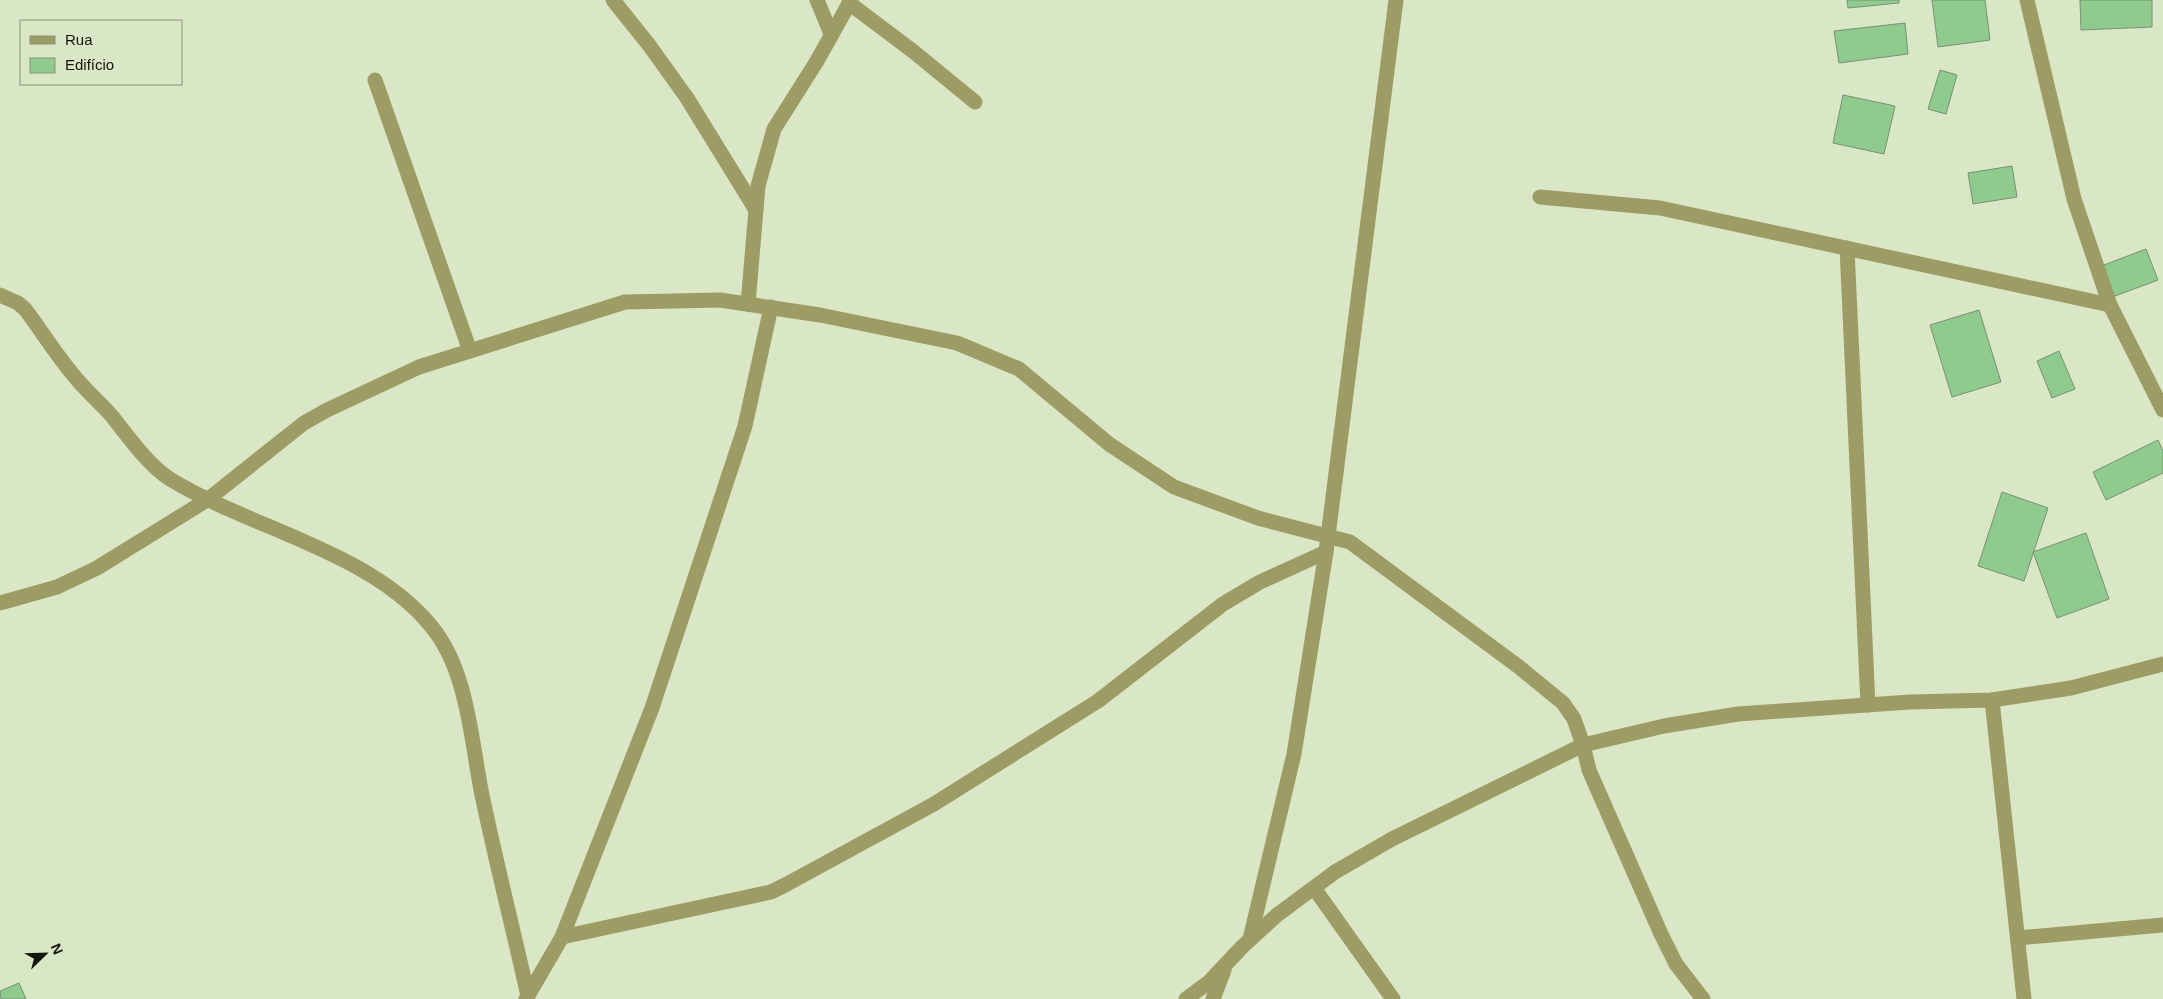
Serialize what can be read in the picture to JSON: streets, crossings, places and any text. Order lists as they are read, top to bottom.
{
  "legend": ["Rua", "Edifício"],
  "north": "top right"
}
